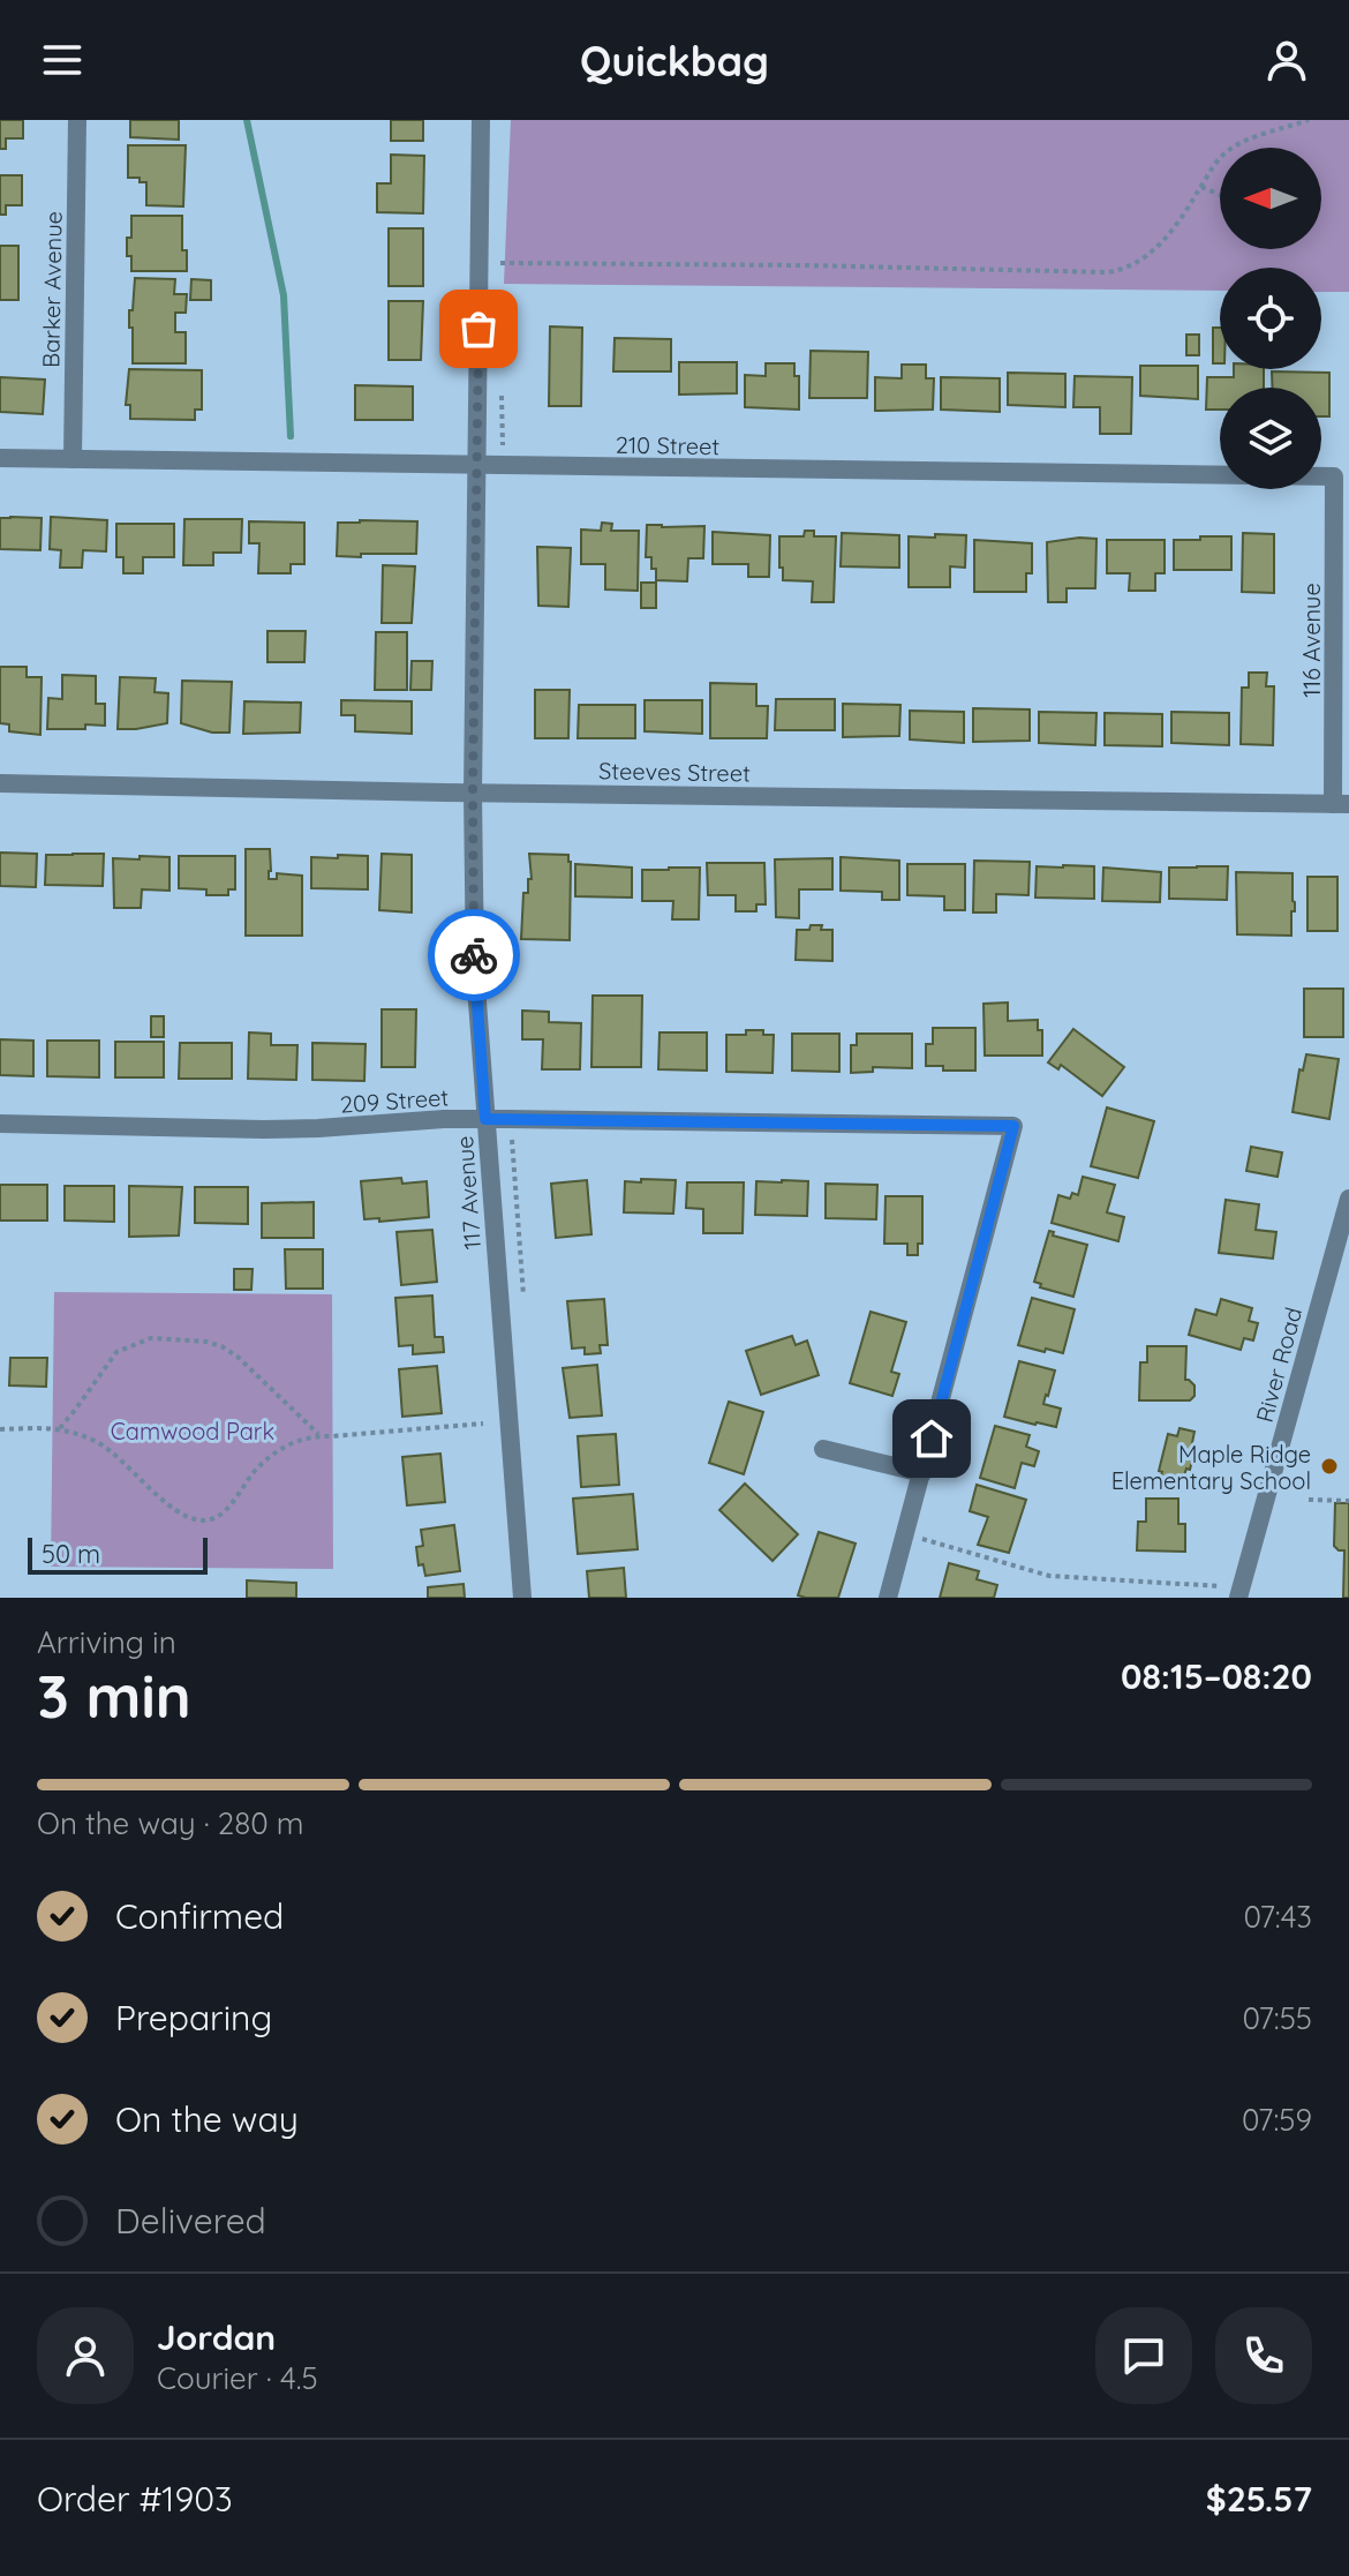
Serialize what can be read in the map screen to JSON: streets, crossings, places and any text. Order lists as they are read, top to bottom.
{
  "streets": {
    "street": [
      "Barker Avenue",
      "210 Street",
      "116 Avenue",
      "Steeves Street",
      "209 Street",
      "117 Avenue",
      "River Road"
    ]
  },
  "crossings": [
    ["Barker Avenue", "210 Street"],
    ["210 Street", "116 Avenue"],
    ["210 Street", "117 Avenue"],
    ["116 Avenue", "Steeves Street"],
    ["Steeves Street", "117 Avenue"],
    ["209 Street", "117 Avenue"]
  ],
  "parks": ["Camwood Park"],
  "places": ["Maple Ridge Elementary School"],
  "scale_bar": "50 m",
  "north": "left",
  "page": {
    "header": "Quickbag",
    "scale": "50 m",
    "heading": ["3 min", "Arriving in", "08:15–08:20"],
    "panel": [
      "Jordan",
      "Courier · 4.5",
      "Order #1903",
      "$25.57"
    ],
    "bar": "On the way · 280 m",
    "list": [
      ["Confirmed", "07:43"],
      ["Preparing", "07:55"],
      ["On the way", "07:59"],
      "Delivered"
    ]
  }
}
